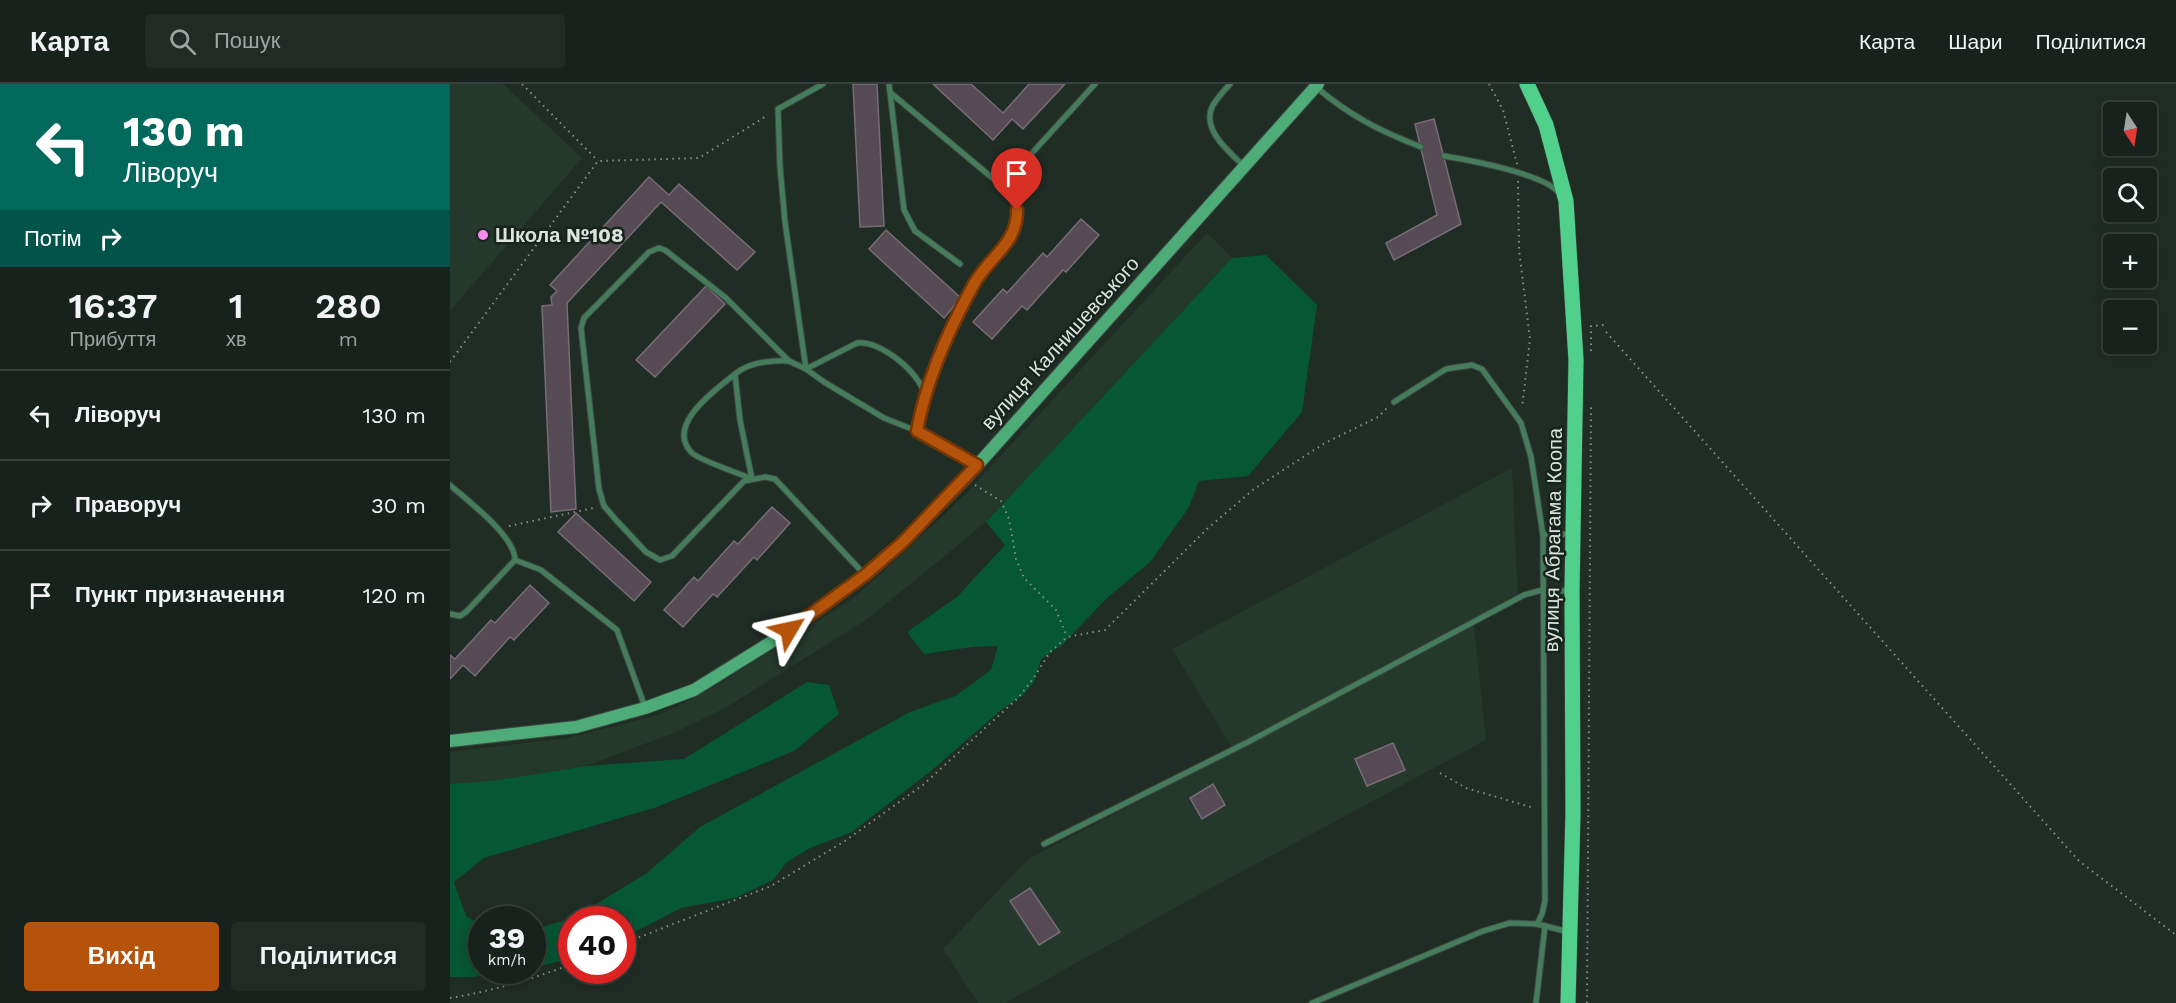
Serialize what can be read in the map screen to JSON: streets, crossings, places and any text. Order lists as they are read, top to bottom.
{
  "streets": {
    "main road": ["вулиця Абрагама Коопа"],
    "street": ["вулиця Калнишевського"]
  },
  "places": ["Школа №108"],
  "north": "bottom",
  "page": {
    "header": "Карта",
    "search": "Пошук",
    "nav": ["Карта", "Шари", "Поділитися"],
    "turn": ["130 m", "Ліворуч"],
    "map_buttons": ["+", "−"],
    "then": "Потім",
    "eta": [
      "16:37",
      "Прибуття",
      "1",
      "хв",
      "280",
      "m"
    ],
    "list": [
      {
        "name": "Ліворуч",
        "value": "130 m"
      },
      {
        "name": "Праворуч",
        "value": "30 m"
      },
      {
        "name": "Пункт призначення",
        "value": "120 m"
      }
    ],
    "speed": "39 km/h",
    "limit": "40",
    "buttons": ["Вихід", "Поділитися"]
  }
}
